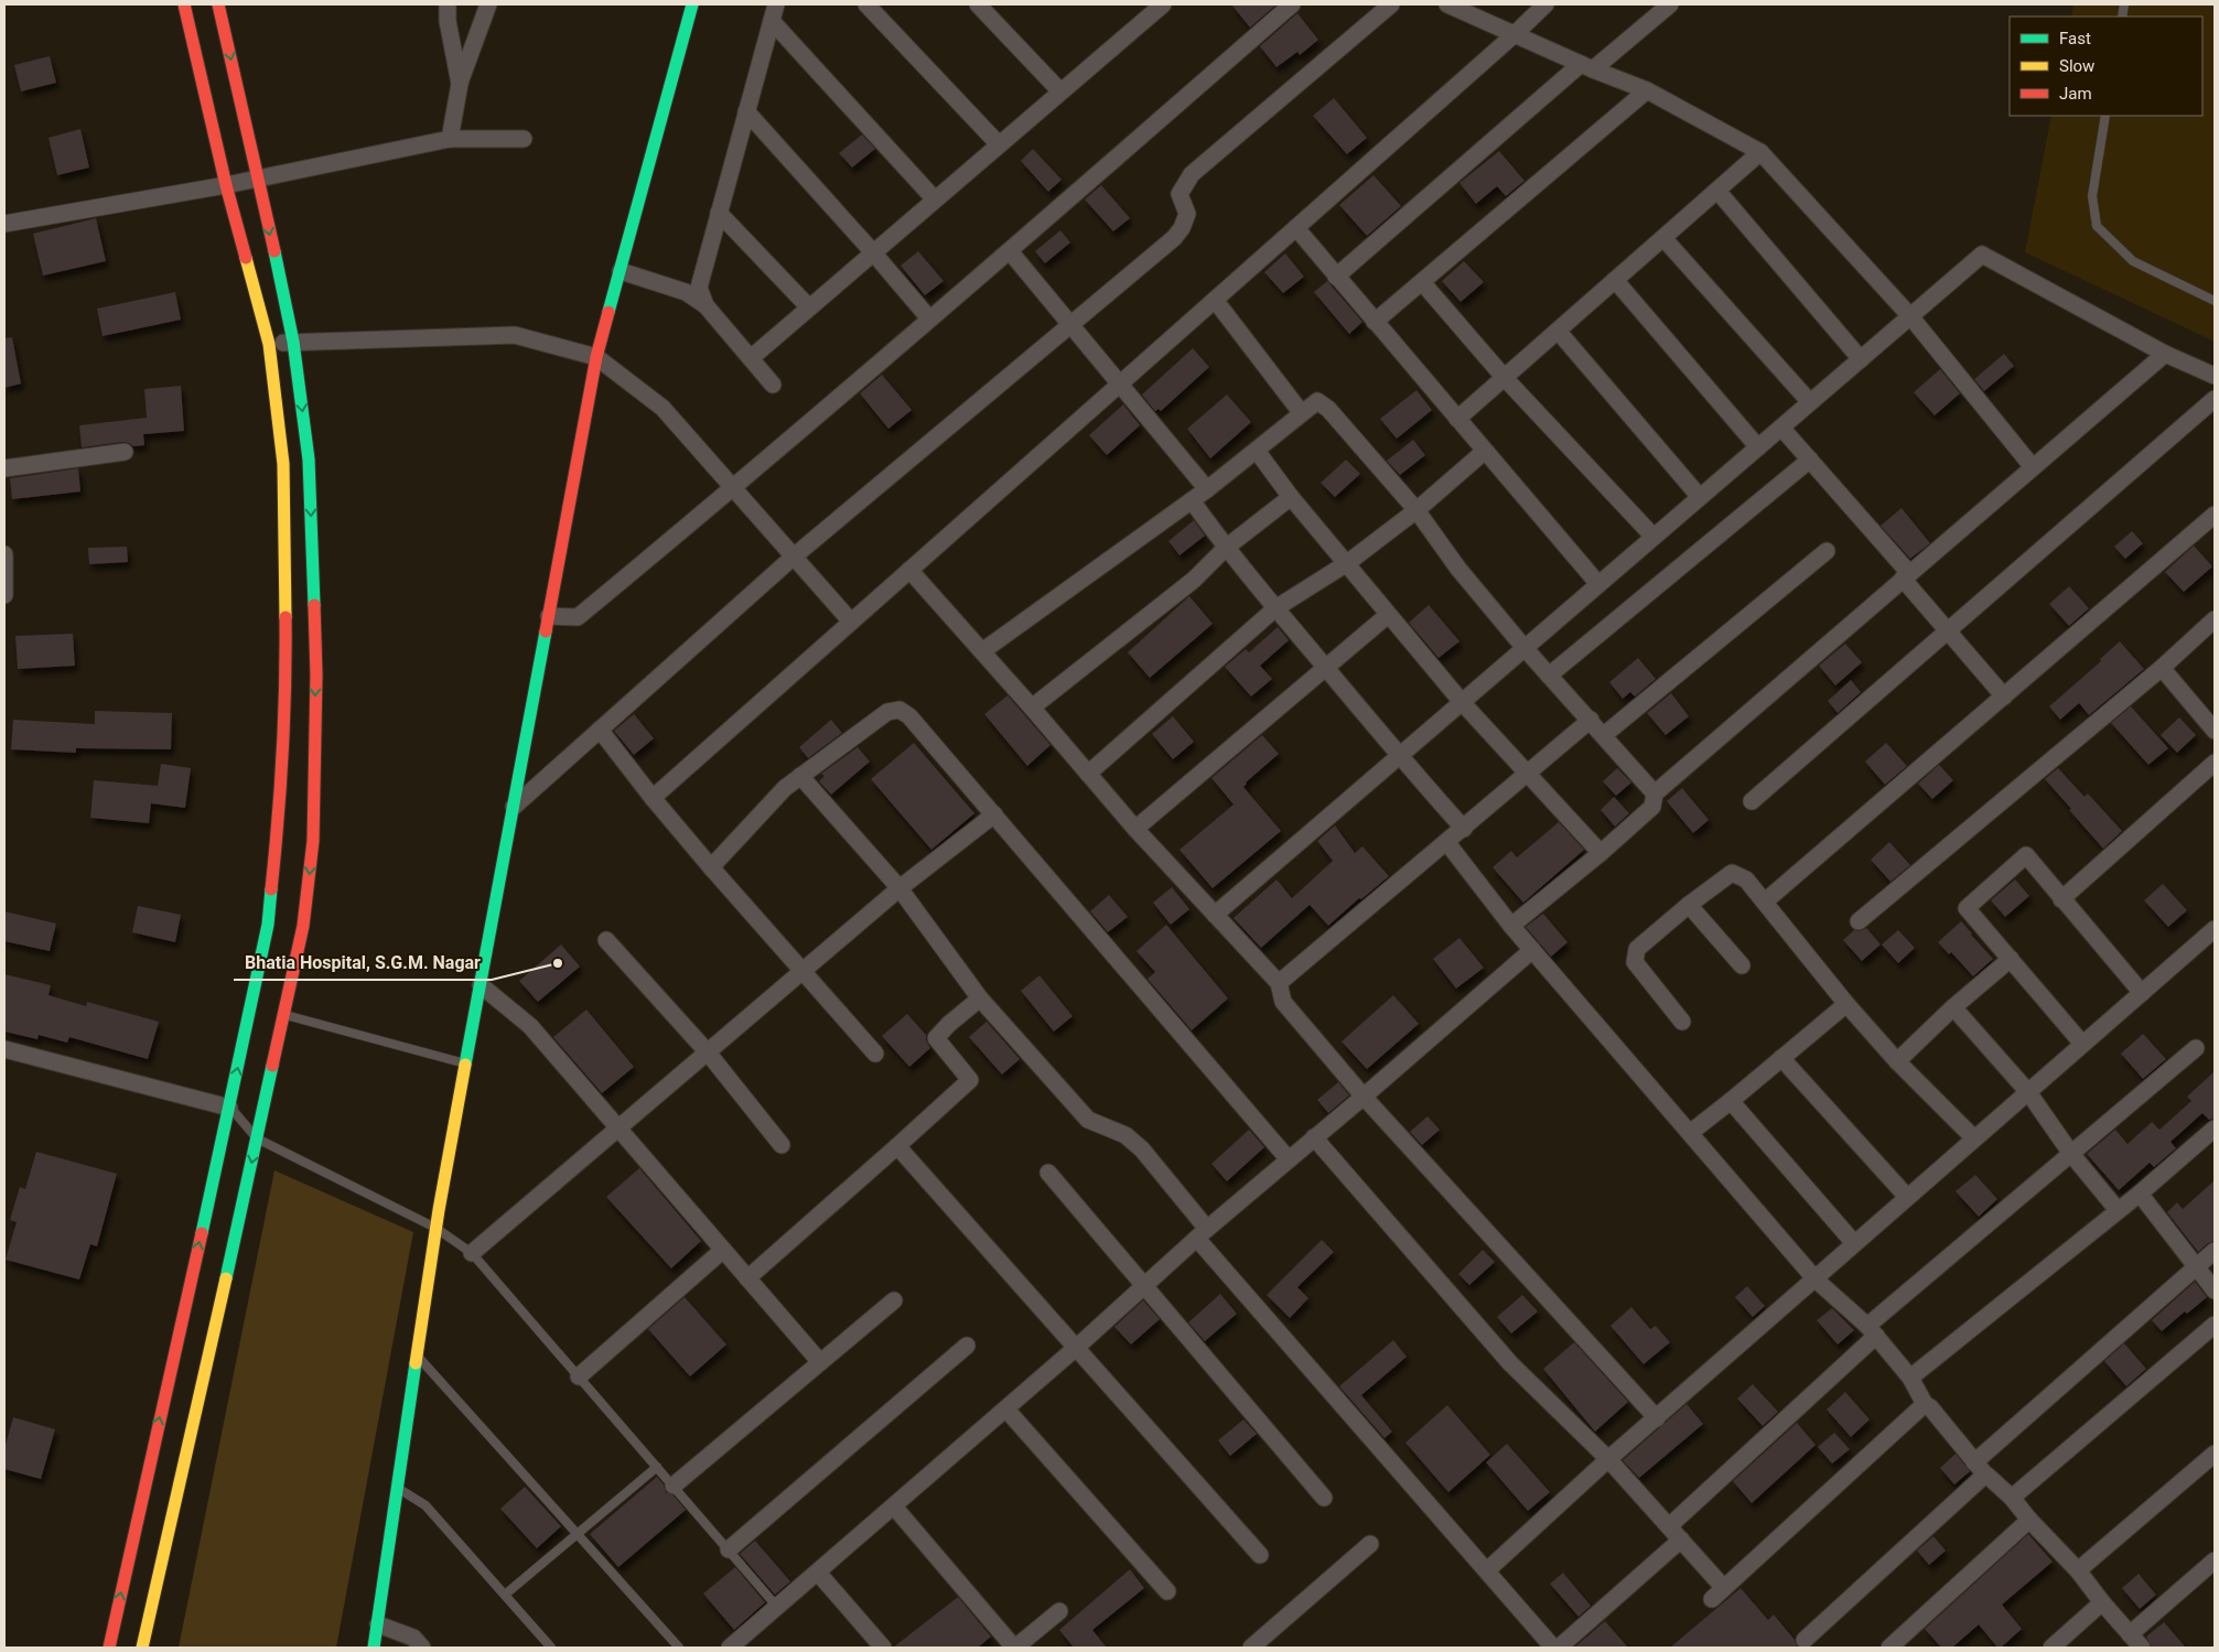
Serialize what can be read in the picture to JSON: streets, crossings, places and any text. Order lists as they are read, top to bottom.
{
  "places": ["Bhatia Hospital, S.G.M. Nagar"],
  "legend": ["Fast", "Slow", "Jam"]
}
